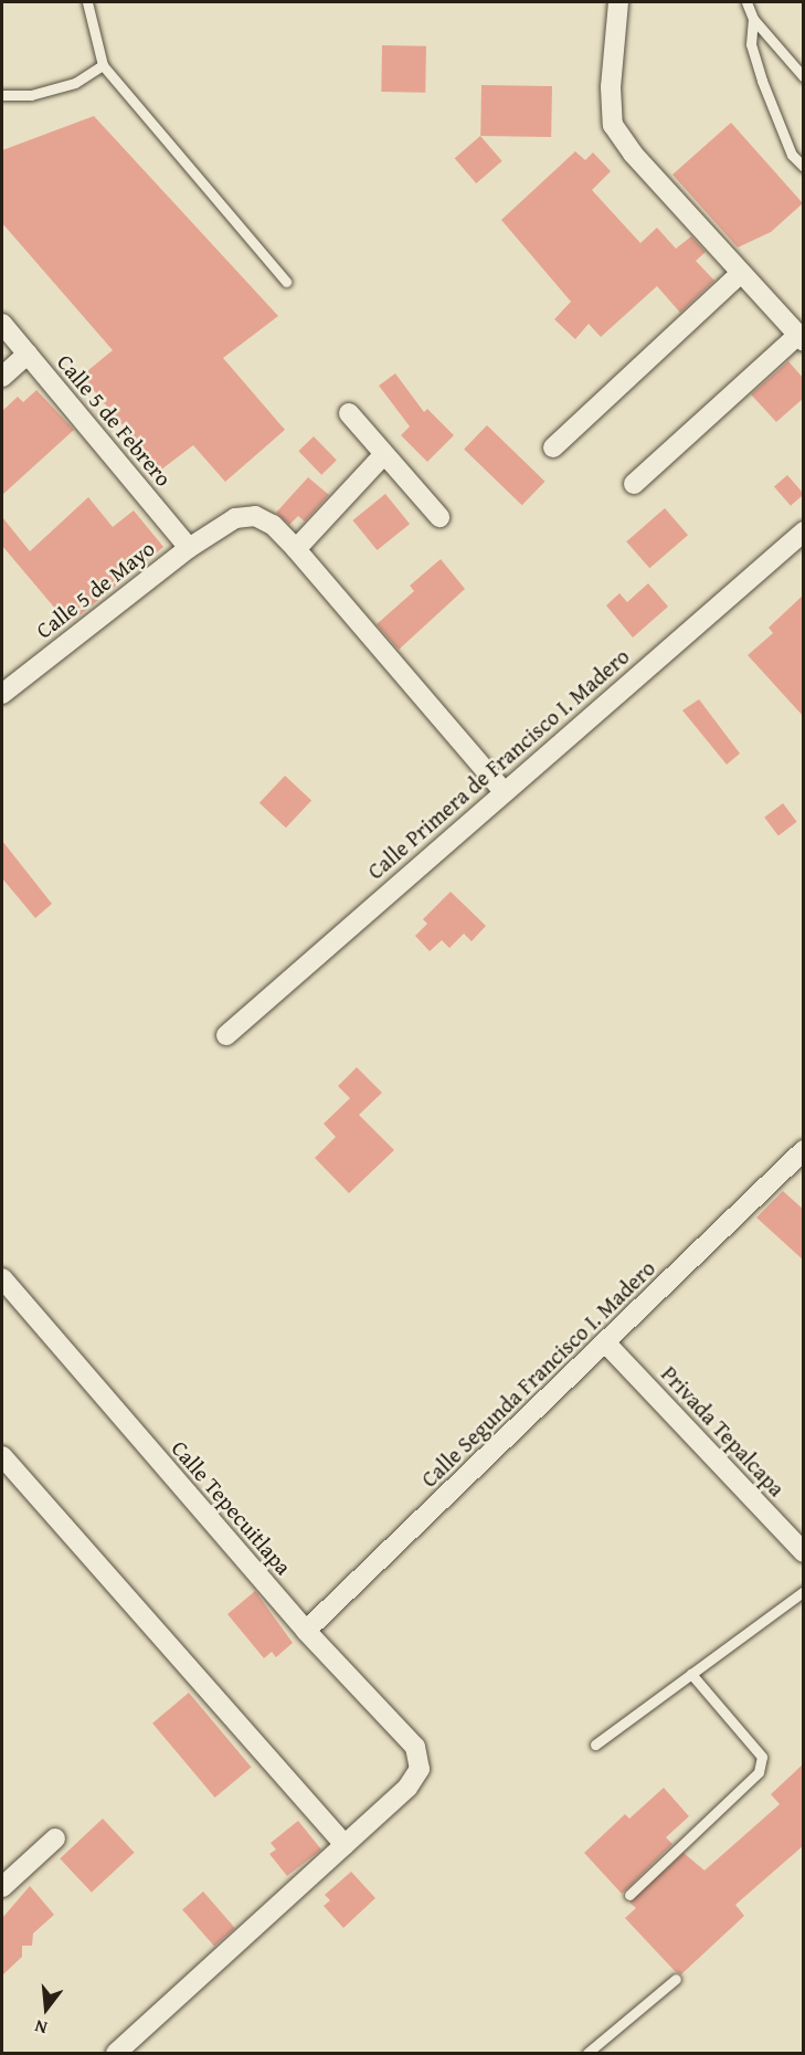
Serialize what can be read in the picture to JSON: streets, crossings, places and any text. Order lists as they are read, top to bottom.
{
  "streets": {
    "street": [
      "Calle 5 de Febrero",
      "Calle 5 de Mayo",
      "Calle Primera de Francisco I. Madero",
      "Calle Segunda Francisco I. Madero",
      "Privada Tepalcapa",
      "Calle Tepecuitlapa"
    ]
  },
  "crossings": [
    ["Calle 5 de Febrero", "Calle 5 de Mayo"],
    ["Calle 5 de Mayo", "Calle Primera de Francisco I. Madero"],
    ["Calle Segunda Francisco I. Madero", "Privada Tepalcapa"],
    ["Calle Segunda Francisco I. Madero", "Calle Tepecuitlapa"]
  ],
  "north": "bottom"
}
